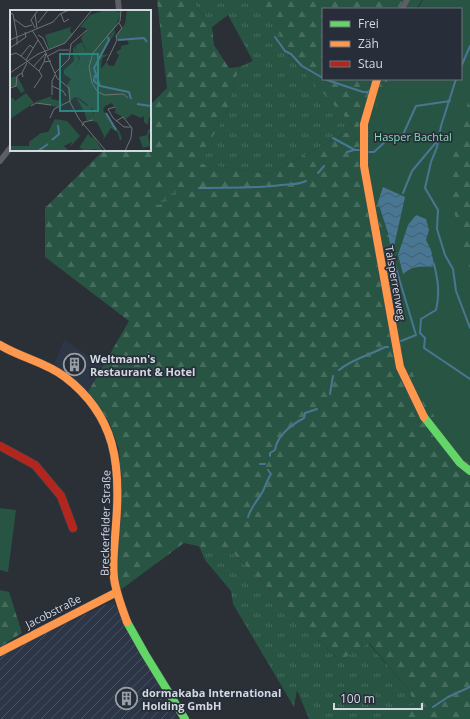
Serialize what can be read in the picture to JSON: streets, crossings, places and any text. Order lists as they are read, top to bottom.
{
  "streets": {
    "street": ["Talsperrenweg", "Breckerfelder Straße", "Jacobstraße"]
  },
  "crossings": [
    ["Breckerfelder Straße", "Jacobstraße"]
  ],
  "parks": ["Hasper Bachtal"],
  "places": {
    "building": ["Weltmann's Restaurant & Hotel", "dormakaba International Holding GmbH"]
  },
  "legend": ["Frei", "Zäh", "Stau"],
  "scale_bar": "100 m"
}
